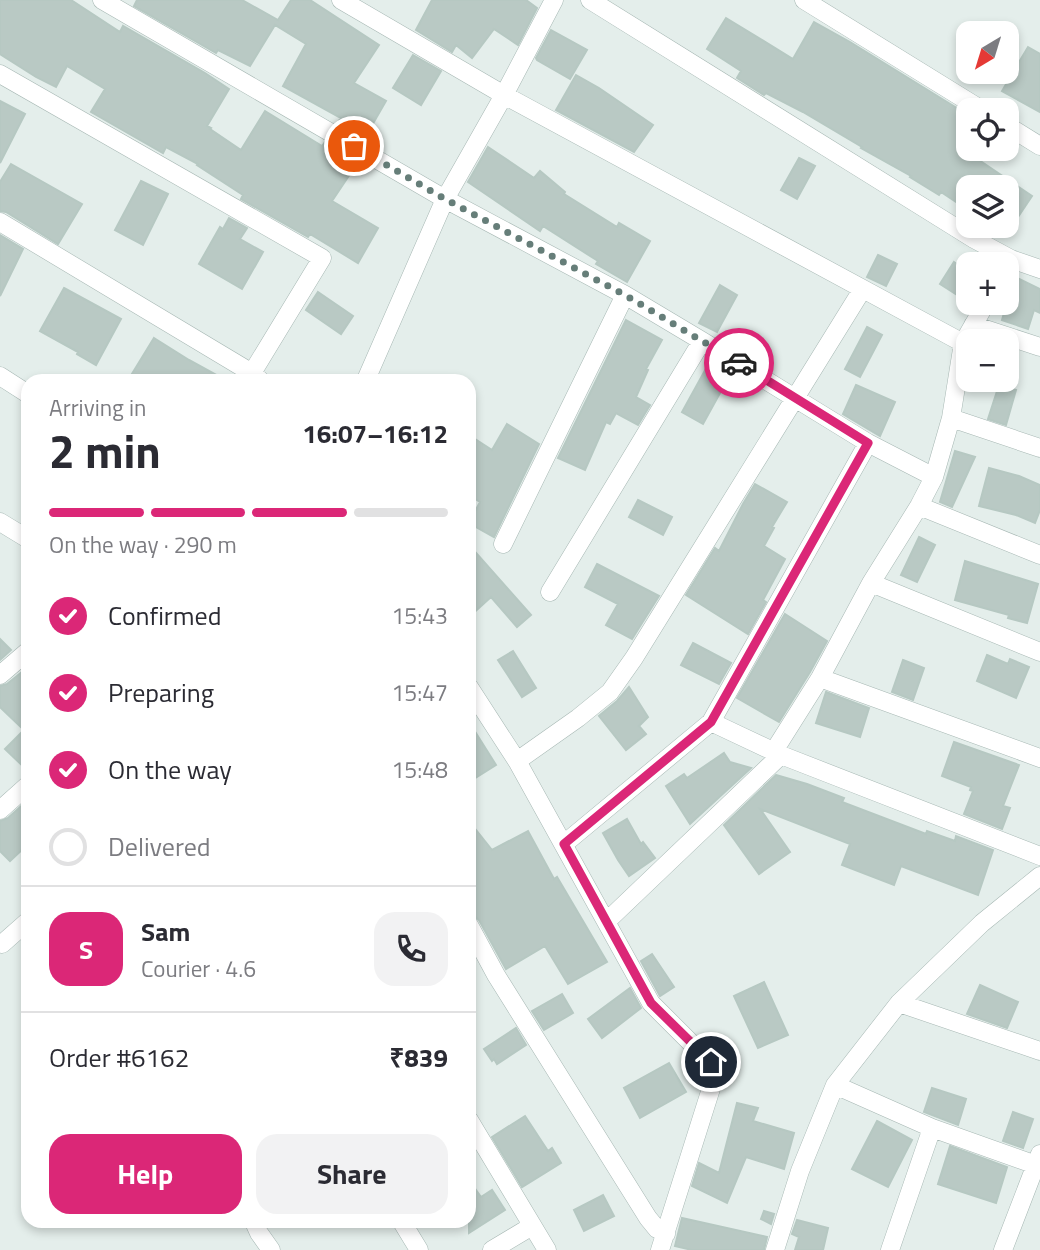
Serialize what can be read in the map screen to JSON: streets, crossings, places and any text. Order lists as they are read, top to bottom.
{
  "north": "bottom left",
  "page": {
    "map_buttons": ["+", "−"],
    "heading": ["2 min", "Arriving in", "16:07–16:12"],
    "panel": [
      "Sam",
      "Courier · 4.6",
      "Order #6162",
      "₹839"
    ],
    "bar": "On the way · 290 m",
    "list": [
      ["Confirmed", "15:43"],
      ["Preparing", "15:47"],
      ["On the way", "15:48"],
      "Delivered"
    ],
    "round": "S",
    "buttons": ["Help", "Share"]
  }
}
